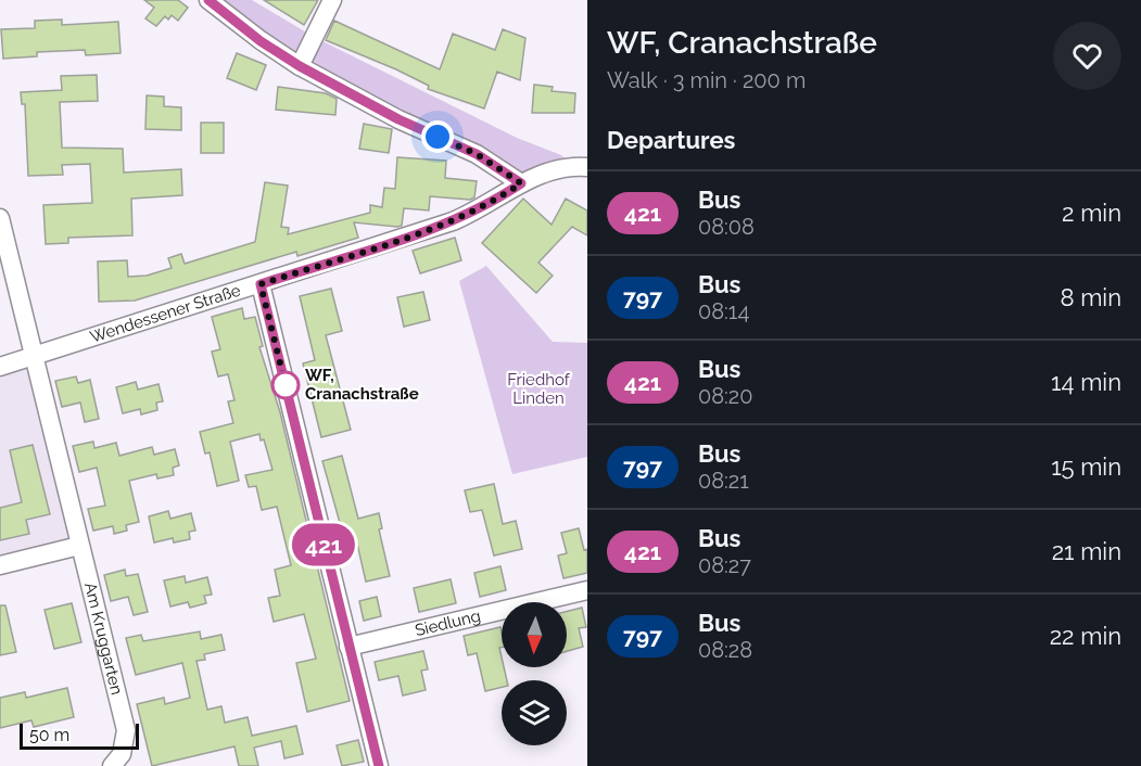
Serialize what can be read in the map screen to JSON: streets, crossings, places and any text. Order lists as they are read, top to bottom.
{
  "streets": {
    "street": ["Wendessener Straße", "Siedlung", "Am Kruggarten"]
  },
  "crossings": [
    ["Wendessener Straße", "Am Kruggarten"]
  ],
  "parks": ["Friedhof Linden"],
  "places": ["WF, Cranachstraße"],
  "lines": ["bus line 421"],
  "scale_bar": "50 m",
  "north": "bottom",
  "page": {
    "on_map": "421",
    "heading": [
      ["WF, Cranachstraße", "Walk · 3 min · 200 m"],
      "Departures"
    ],
    "list": [
      {
        "mark": "421",
        "name": "Bus",
        "note": "08:08",
        "value": "2 min"
      },
      {
        "mark": "797",
        "name": "Bus",
        "note": "08:14",
        "value": "8 min"
      },
      {
        "mark": "421",
        "name": "Bus",
        "note": "08:20",
        "value": "14 min"
      },
      {
        "mark": "797",
        "name": "Bus",
        "note": "08:21",
        "value": "15 min"
      },
      {
        "mark": "421",
        "name": "Bus",
        "note": "08:27",
        "value": "21 min"
      },
      {
        "mark": "797",
        "name": "Bus",
        "note": "08:28",
        "value": "22 min"
      }
    ],
    "scale": "50 m"
  }
}
